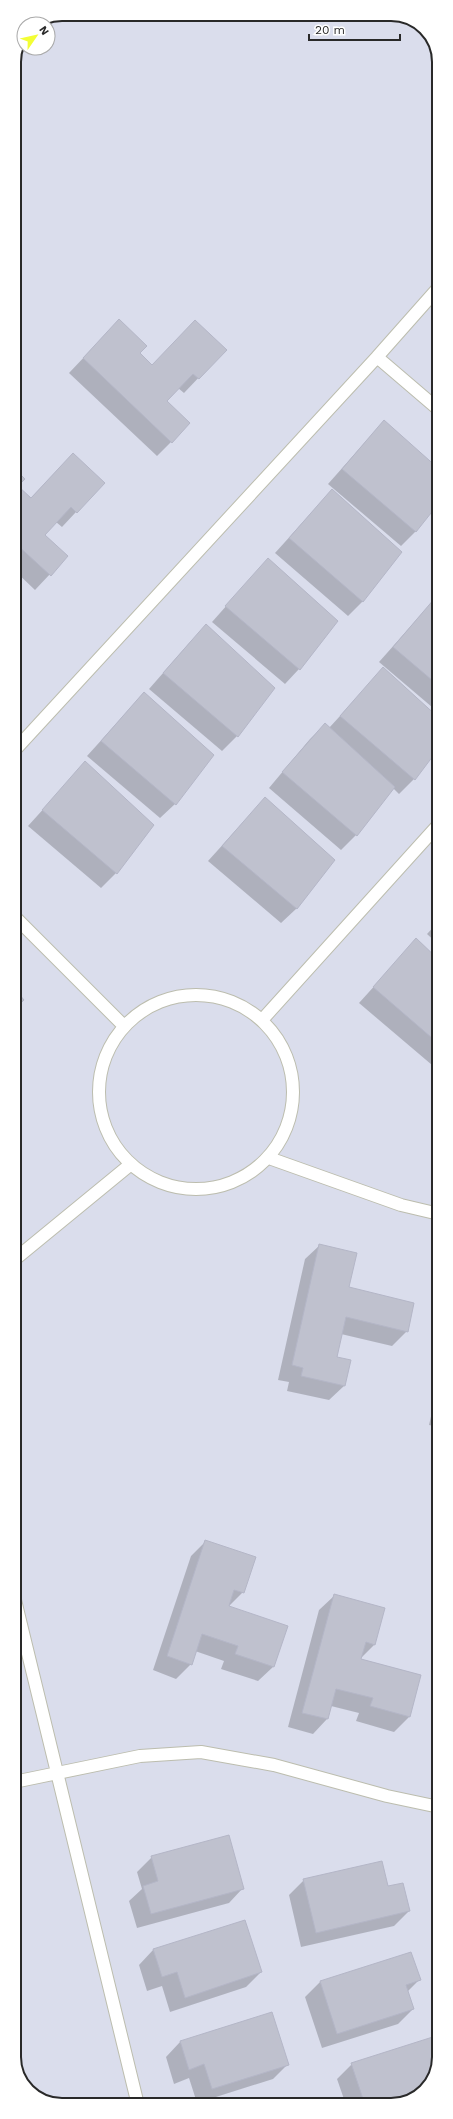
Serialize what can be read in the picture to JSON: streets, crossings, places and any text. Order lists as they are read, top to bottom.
{
  "scale_bar": "20 m",
  "north": "top right"
}
